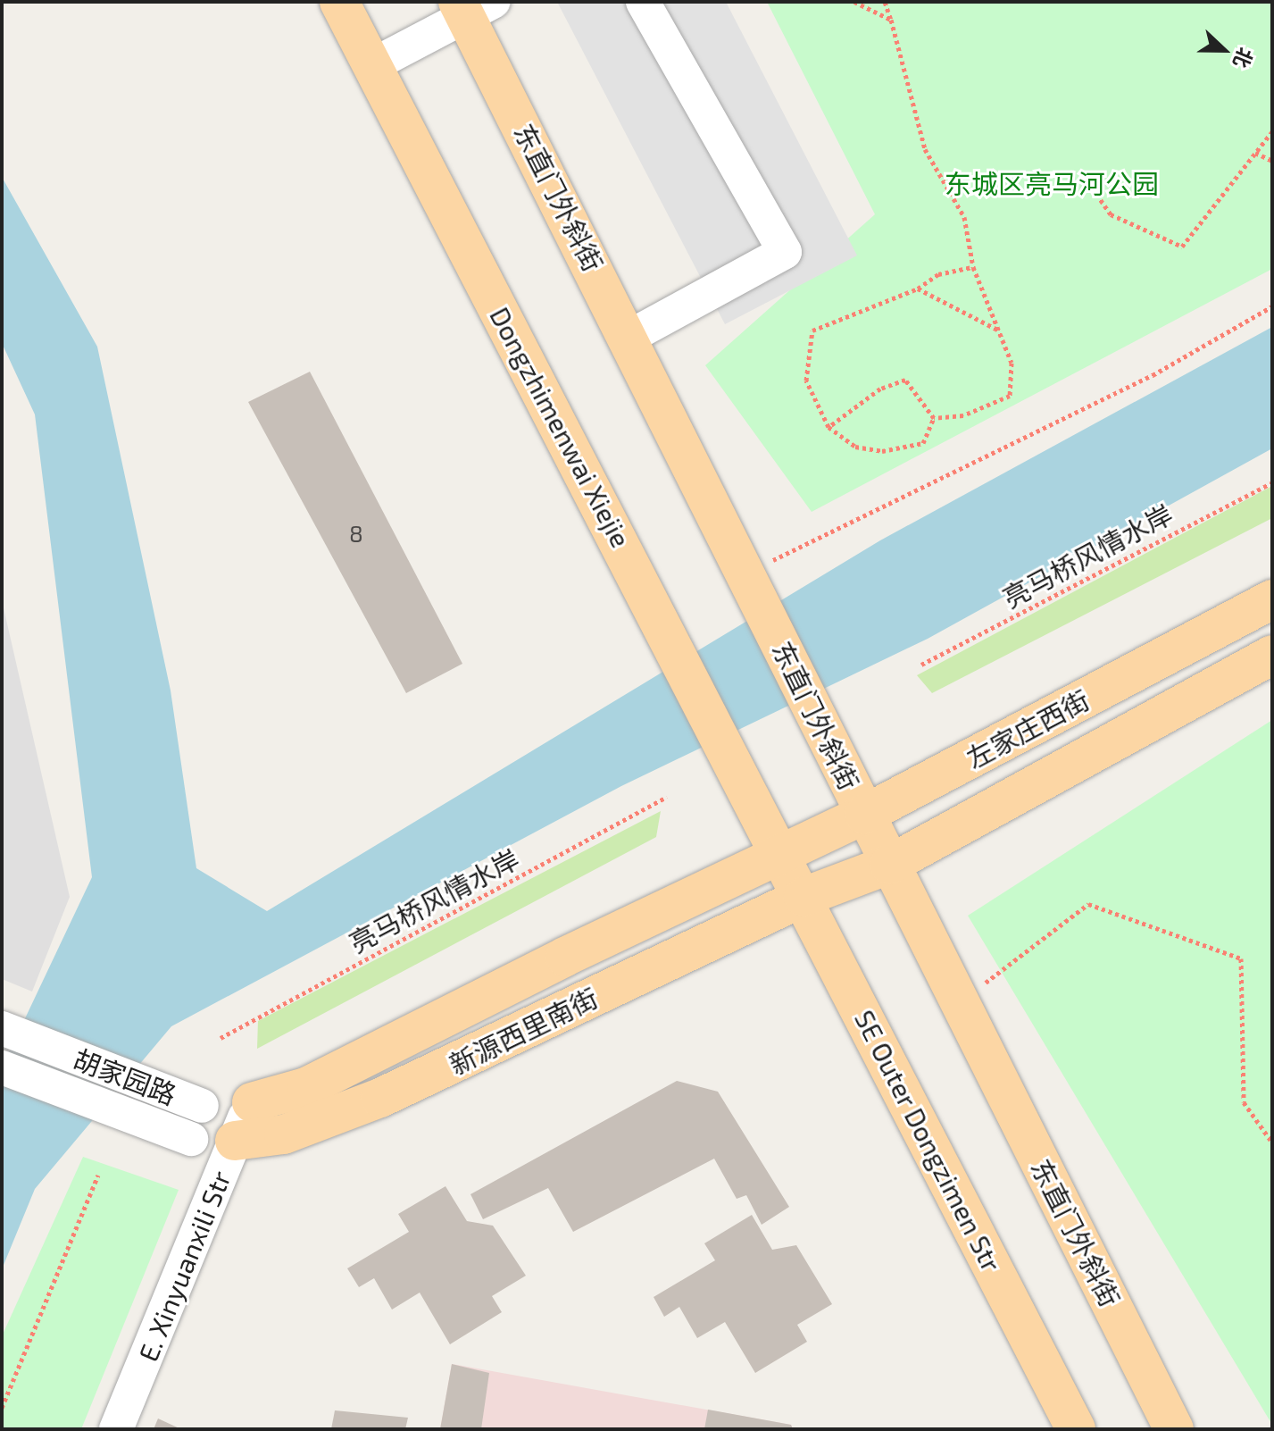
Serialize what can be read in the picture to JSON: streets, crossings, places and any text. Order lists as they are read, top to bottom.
{
  "streets": {
    "main road": [
      "东直门外斜街",
      "Dongzhimenwai Xiejie",
      "左家庄西街",
      "新源西里南街",
      "SE Outer Dongzimen Str"
    ],
    "street": ["胡家园路", "E. Xinyuanxili Str"],
    "path": ["亮马桥风情水岸"]
  },
  "crossings": [
    ["东直门外斜街", "左家庄西街"],
    ["Dongzhimenwai Xiejie", "左家庄西街"],
    ["Dongzhimenwai Xiejie", "新源西里南街"],
    ["Dongzhimenwai Xiejie", "SE Outer Dongzimen Str"],
    ["左家庄西街", "新源西里南街"],
    ["左家庄西街", "SE Outer Dongzimen Str"],
    ["新源西里南街", "胡家园路"],
    ["新源西里南街", "SE Outer Dongzimen Str"],
    ["新源西里南街", "E. Xinyuanxili Str"],
    ["胡家园路", "E. Xinyuanxili Str"]
  ],
  "parks": ["东城区亮马河公园"],
  "house_numbers": ["8"],
  "north": "right"
}
